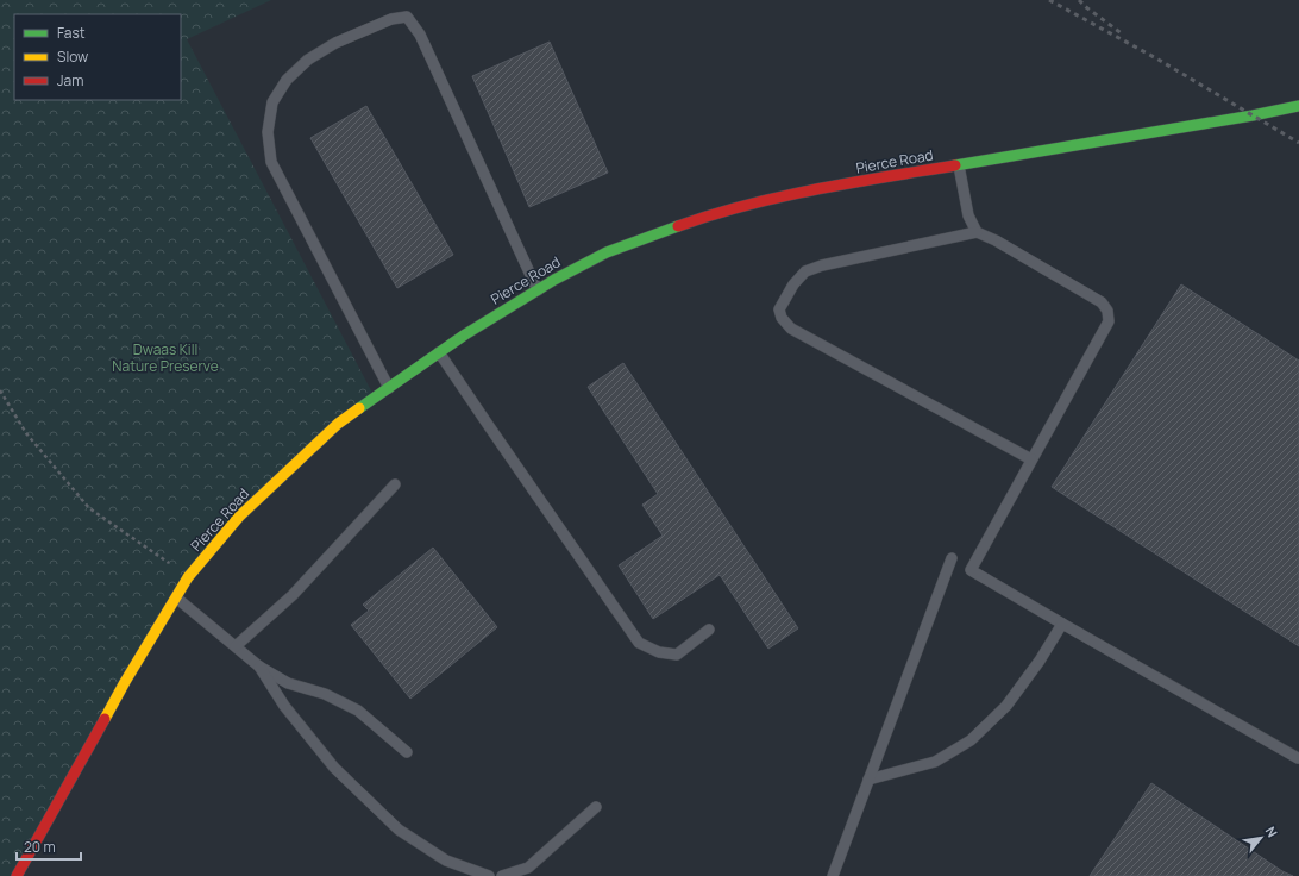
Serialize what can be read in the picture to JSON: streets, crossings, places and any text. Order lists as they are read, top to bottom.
{
  "streets": {
    "street": ["Pierce Road"]
  },
  "parks": ["Dwaas Kill Nature Preserve"],
  "legend": ["Fast", "Slow", "Jam"],
  "scale_bar": "20 m",
  "north": "top right"
}
